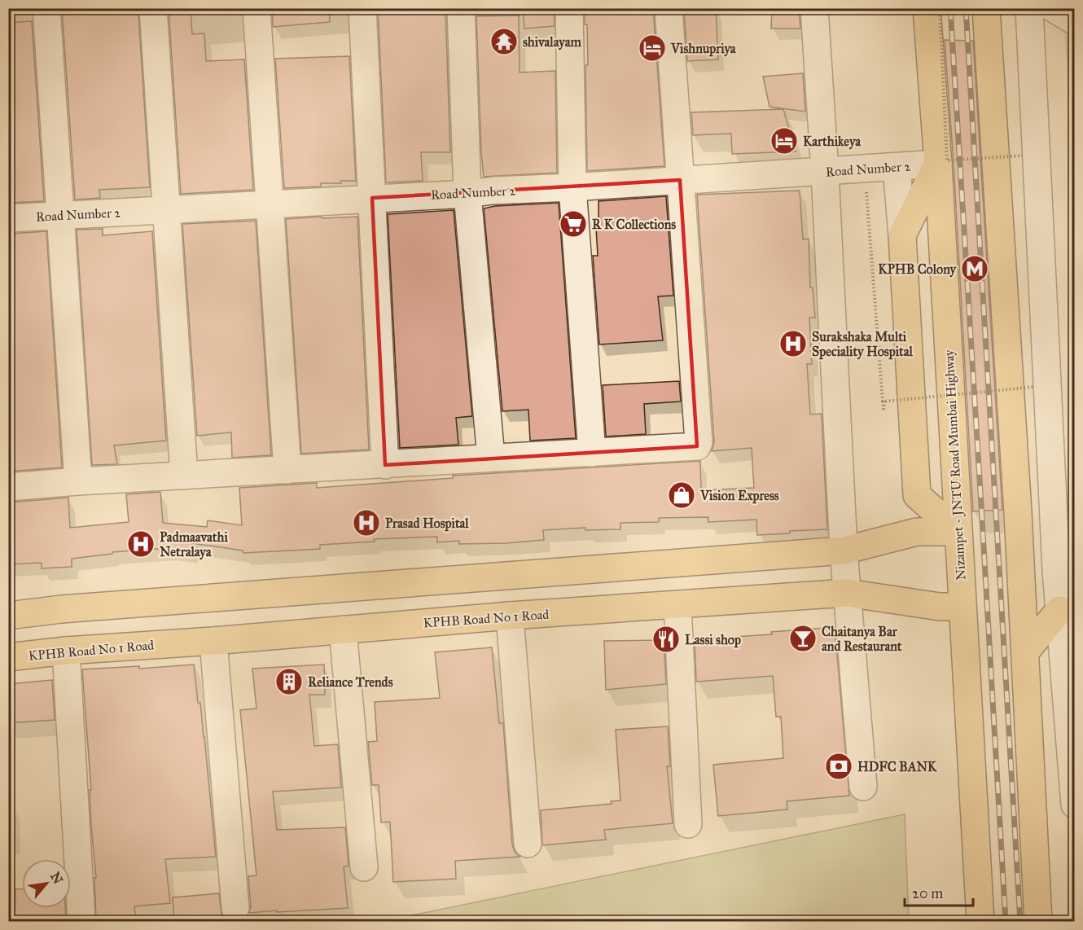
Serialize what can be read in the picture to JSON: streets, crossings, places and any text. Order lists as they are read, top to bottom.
{
  "streets": {
    "main road": ["Nizampet - JNTU Road Mumbai Highway", "KPHB Road No 1 Road"],
    "street": ["Road Number 2"]
  },
  "crossings": [
    ["Road Number 2", "Nizampet - JNTU Road Mumbai Highway"],
    ["Nizampet - JNTU Road Mumbai Highway", "KPHB Road No 1 Road"]
  ],
  "places": {
    "temple": ["shivalayam"],
    "hotel": ["Vishnupriya", "Karthikeya"],
    "supermarket": ["R K Collections"],
    "metro station": ["KPHB Colony"],
    "hospital": ["Surakshaka Multi Speciality Hospital", "Prasad Hospital", "Padmaavathi Netralaya"],
    "shop": ["Vision Express"],
    "bar": ["Chaitanya Bar and Restaurant"],
    "restaurant": ["Lassi shop"],
    "building": ["Reliance Trends"],
    "bank": ["HDFC BANK"]
  },
  "scale_bar": "20 m",
  "north": "top right"
}
